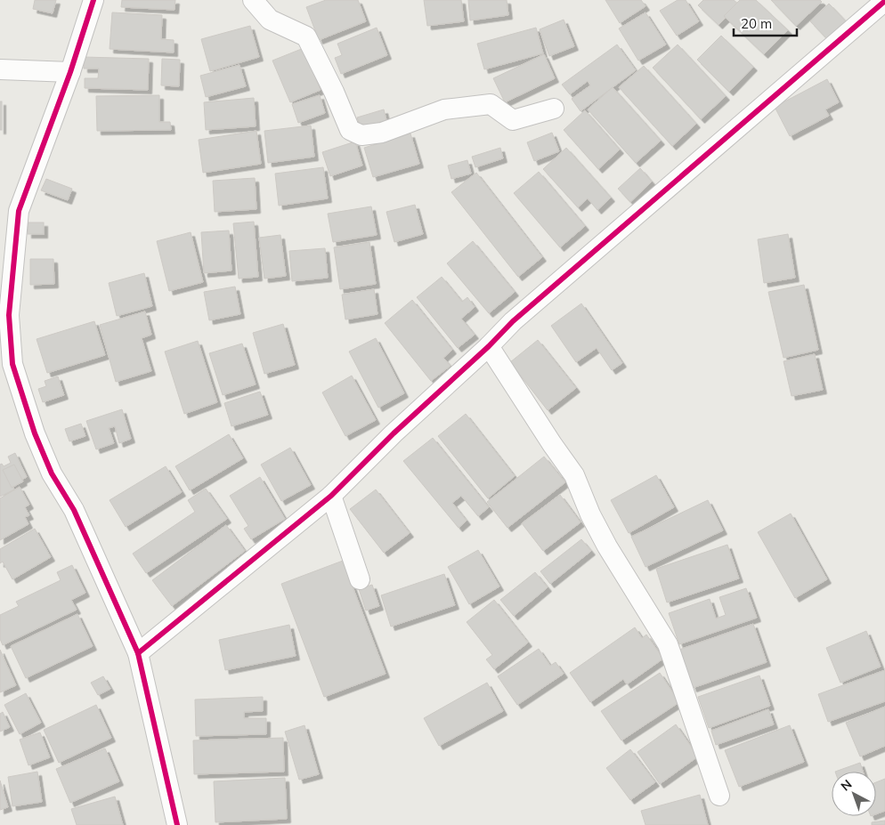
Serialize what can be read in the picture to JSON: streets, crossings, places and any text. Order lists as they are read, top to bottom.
{
  "scale_bar": "20 m",
  "north": "top left"
}
